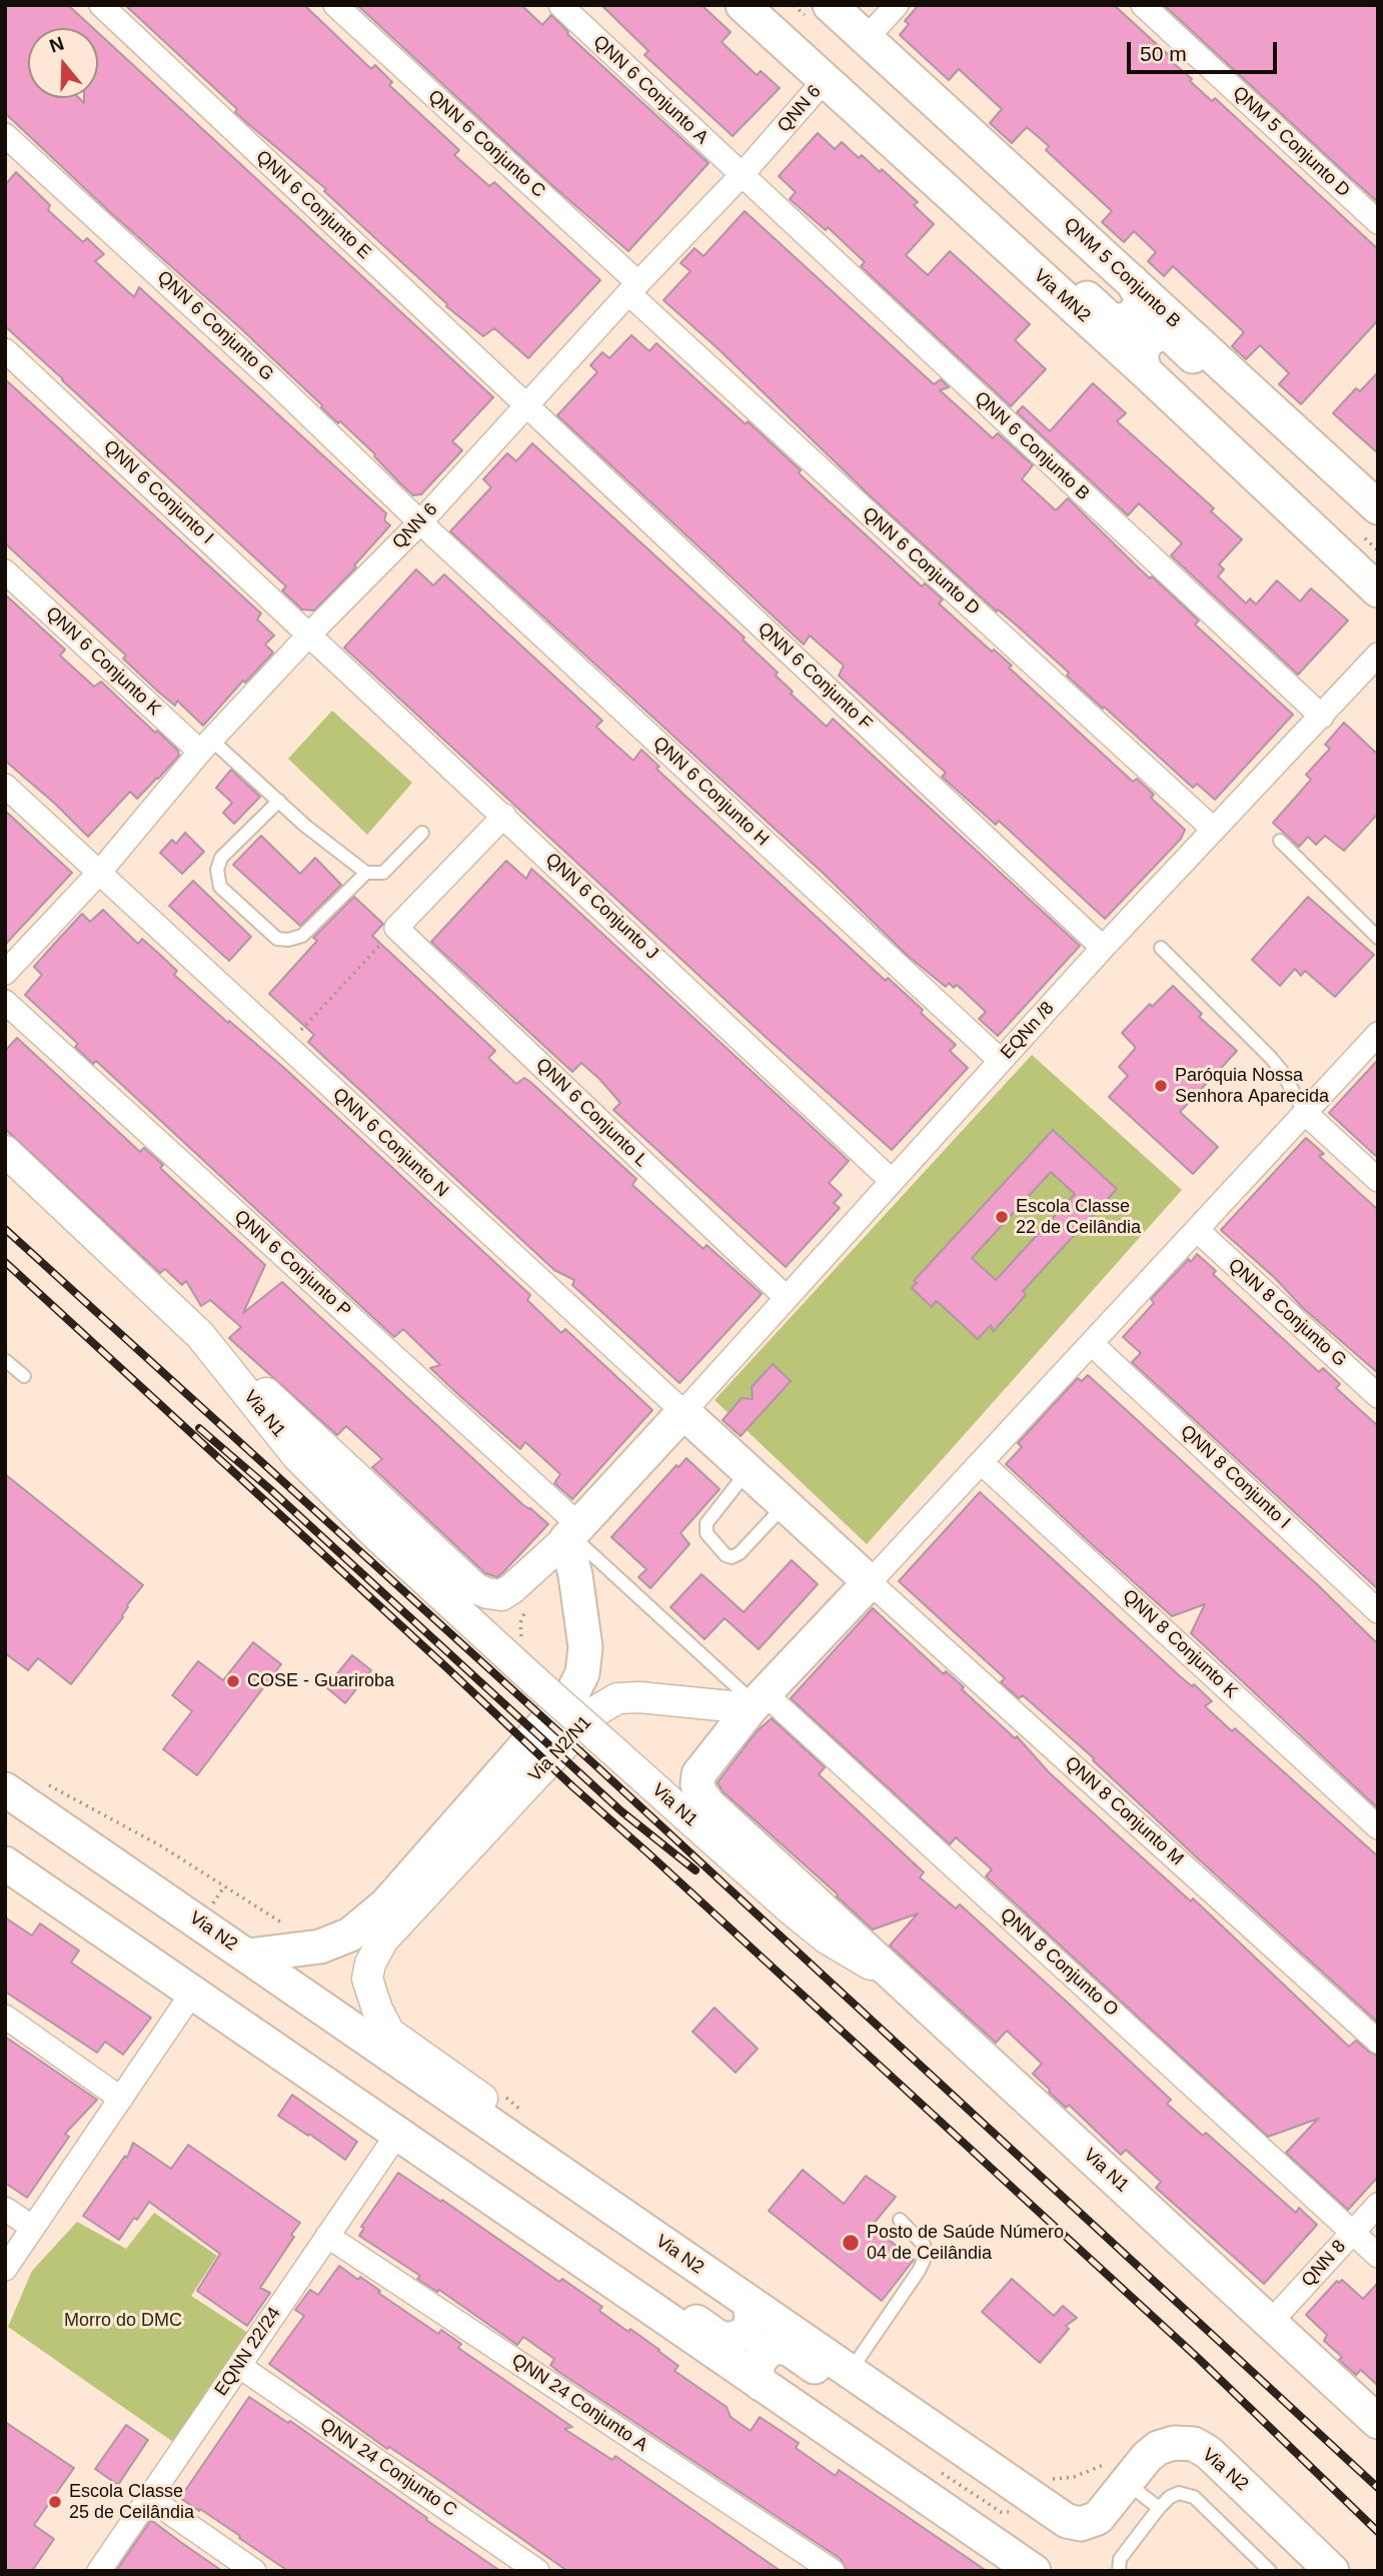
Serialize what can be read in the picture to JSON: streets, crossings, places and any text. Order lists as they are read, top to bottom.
{
  "streets": {
    "main road": [
      "QNM 5 Conjunto B",
      "Via MN2",
      "Via N1",
      "Via N2"
    ],
    "street": [
      "QNN 6 Conjunto A",
      "QNN 6",
      "QNM 5 Conjunto D",
      "QNN 6 Conjunto C",
      "QNN 6 Conjunto E",
      "QNN 6 Conjunto G",
      "QNN 6 Conjunto B",
      "QNN 6 Conjunto I",
      "QNN 6 Conjunto D",
      "QNN 6 Conjunto K",
      "QNN 6 Conjunto F",
      "QNN 6 Conjunto H",
      "QNN 6 Conjunto J",
      "EQNn /8",
      "QNN 6 Conjunto L",
      "QNN 6 Conjunto N",
      "QNN 6 Conjunto P",
      "QNN 8 Conjunto G",
      "QNN 8 Conjunto I",
      "QNN 8 Conjunto K",
      "Via N2/N1",
      "QNN 8 Conjunto M",
      "QNN 8 Conjunto O",
      "QNN 8",
      "EQNN 22/24",
      "QNN 24 Conjunto A",
      "QNN 24 Conjunto C"
    ]
  },
  "crossings": [
    ["QNN 6 Conjunto A", "QNN 6"],
    ["QNN 6 Conjunto A", "QNN 6 Conjunto B"],
    ["QNN 6", "QNN 6 Conjunto C"],
    ["QNN 6", "QNN 6 Conjunto E"],
    ["QNN 6", "Via MN2"],
    ["QNN 6", "QNN 6 Conjunto G"],
    ["QNN 6", "QNN 6 Conjunto B"],
    ["QNN 6", "QNN 6 Conjunto I"],
    ["QNN 6", "QNN 6 Conjunto D"],
    ["QNN 6", "QNN 6 Conjunto K"],
    ["QNN 6", "QNN 6 Conjunto F"],
    ["QNN 6", "QNN 6 Conjunto H"],
    ["QNN 6", "QNN 6 Conjunto J"],
    ["QNN 6", "QNN 6 Conjunto N"],
    ["QNN 6 Conjunto C", "QNN 6 Conjunto D"],
    ["QNN 6 Conjunto E", "QNN 6 Conjunto F"],
    ["QNN 6 Conjunto G", "QNN 6 Conjunto H"],
    ["QNN 6 Conjunto B", "EQNn /8"],
    ["QNN 6 Conjunto I", "QNN 6 Conjunto J"],
    ["QNN 6 Conjunto D", "EQNn /8"],
    ["QNN 6 Conjunto F", "EQNn /8"],
    ["QNN 6 Conjunto H", "EQNn /8"],
    ["QNN 6 Conjunto J", "EQNn /8"],
    ["EQNn /8", "QNN 6 Conjunto L"],
    ["EQNn /8", "QNN 6 Conjunto N"],
    ["Via N1", "QNN 8"],
    ["Via N2/N1", "Via N2"],
    ["Via N2/N1", "QNN 8 Conjunto O"],
    ["QNN 8 Conjunto O", "QNN 8"],
    ["EQNN 22/24", "QNN 24 Conjunto A"],
    ["EQNN 22/24", "QNN 24 Conjunto C"]
  ],
  "parks": ["Morro do DMC"],
  "places": [
    "Paróquia Nossa Senhora Aparecida",
    "Escola Classe 22 de Ceilândia",
    "COSE - Guariroba",
    "Posto de Saúde Número 04 de Ceilândia",
    "Escola Classe 25 de Ceilândia"
  ],
  "scale_bar": "50 m",
  "north": "top"
}
